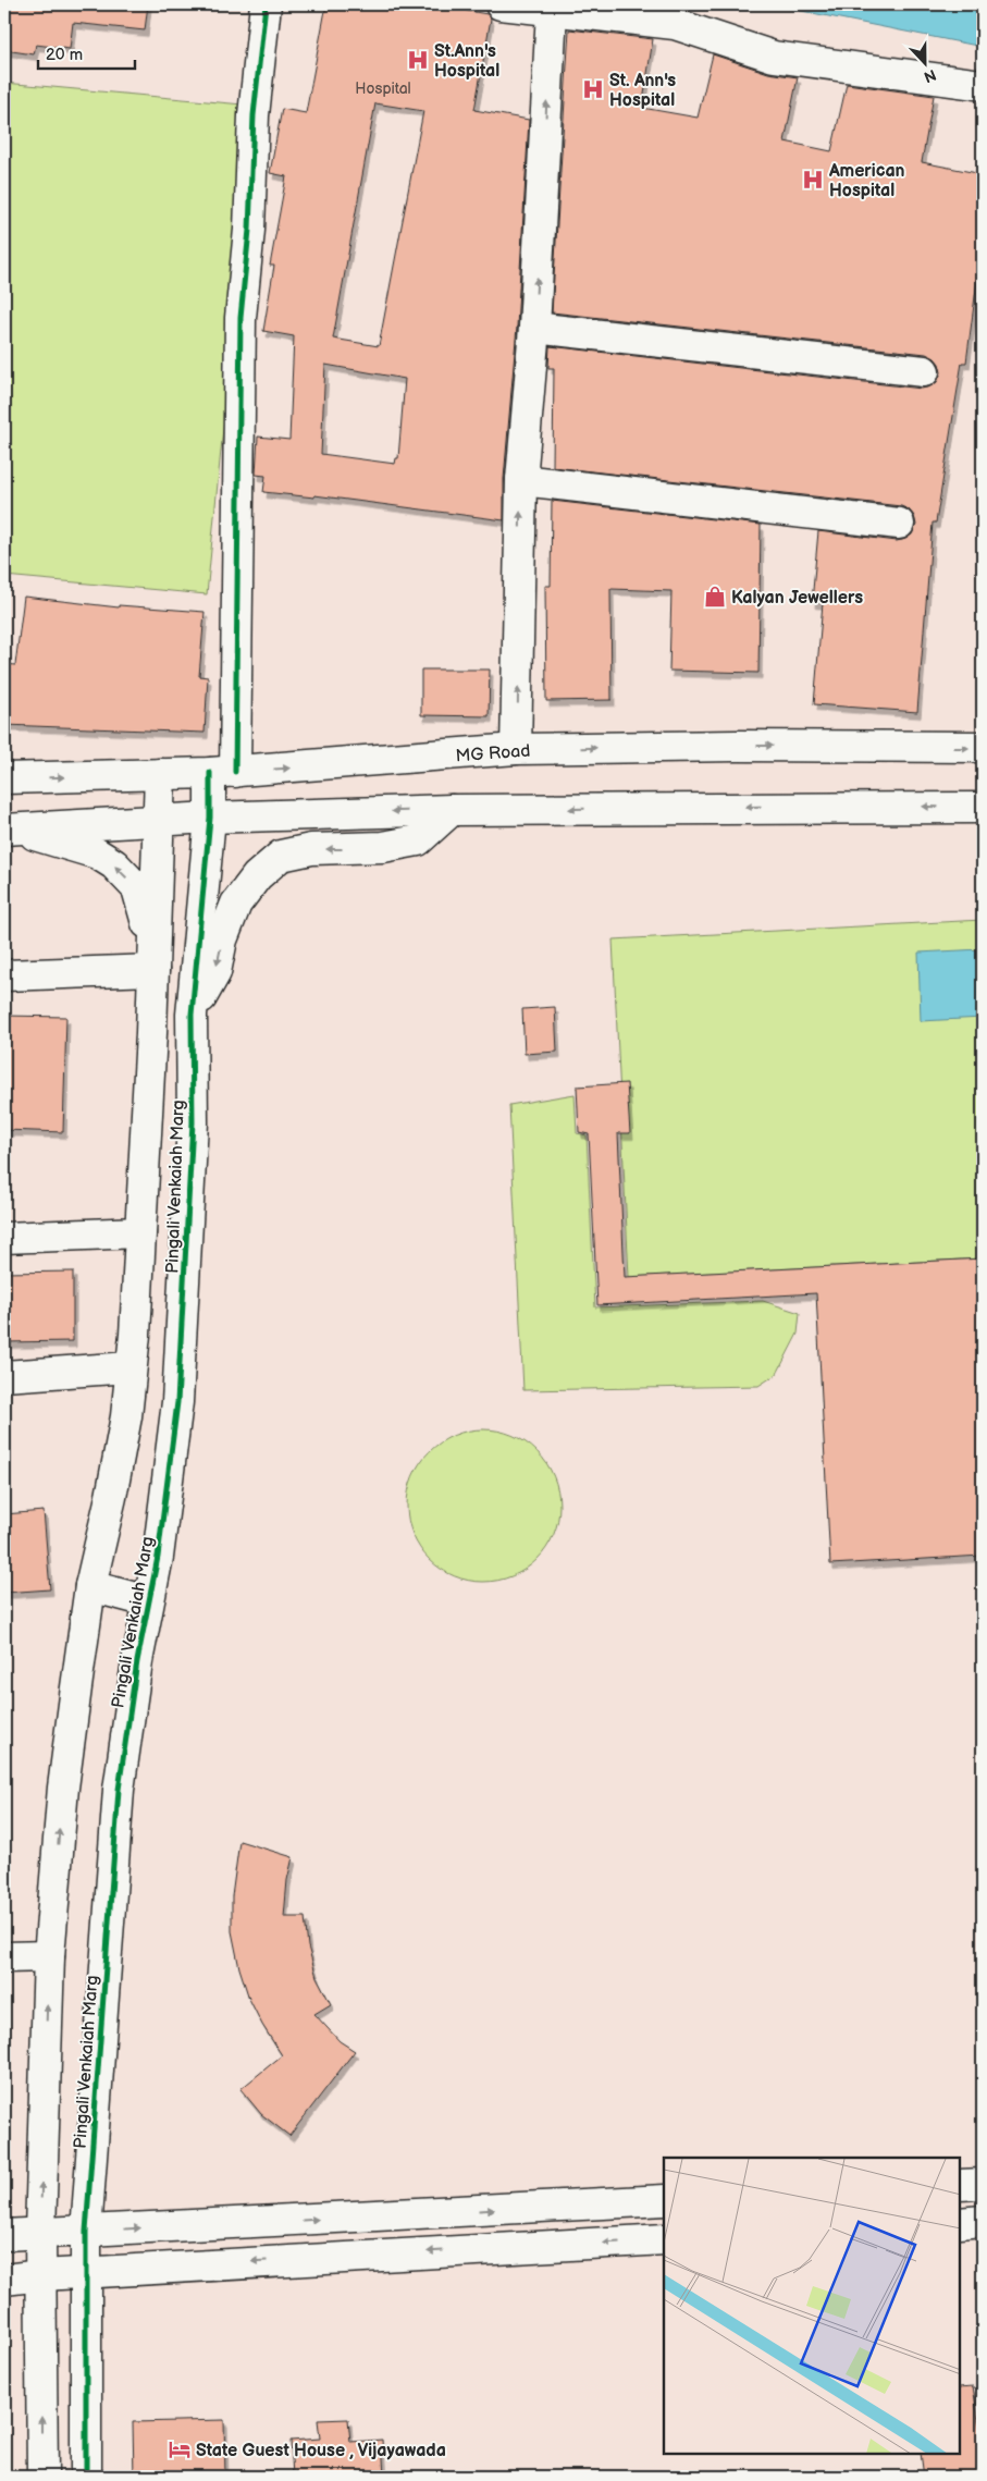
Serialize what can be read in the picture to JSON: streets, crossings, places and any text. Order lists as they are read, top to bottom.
{
  "streets": {
    "street": ["MG Road", "Pingali Venkaiah Marg"]
  },
  "crossings": [
    ["MG Road", "Pingali Venkaiah Marg"]
  ],
  "places": {
    "hospital": ["St.Ann's Hospital", "St. Ann's Hospital", "American Hospital"],
    "shop": ["Kalyan Jewellers"],
    "hotel": ["State Guest House , Vijayawada"]
  },
  "house_numbers": ["Hospital"],
  "scale_bar": "20 m",
  "north": "bottom"
}
